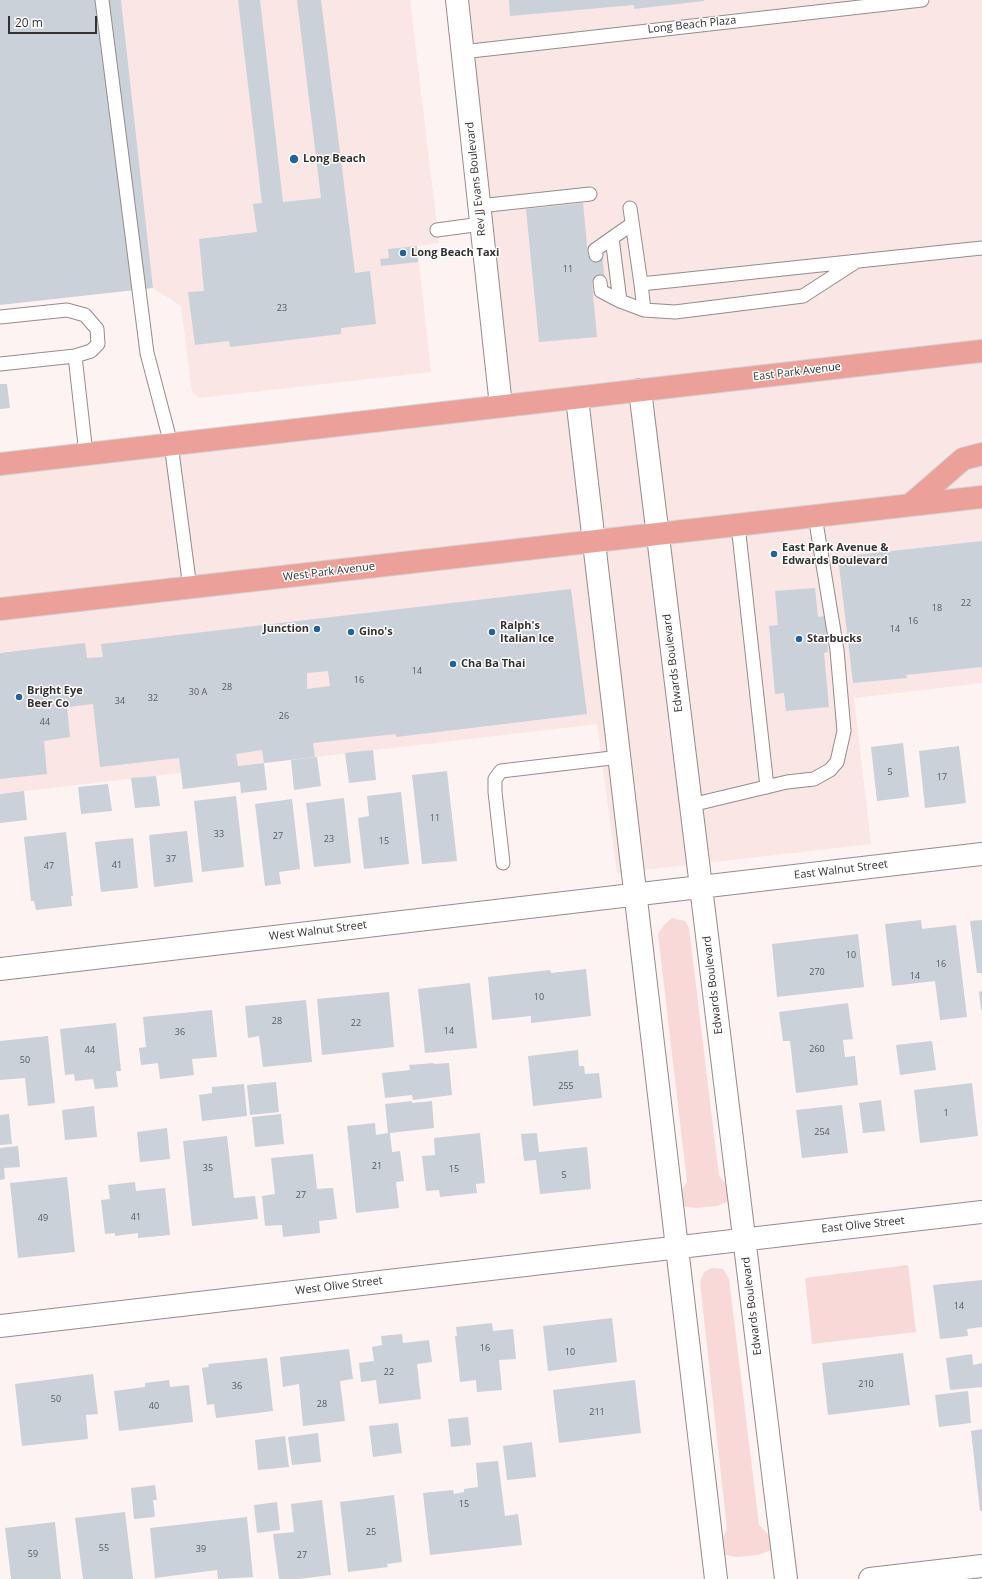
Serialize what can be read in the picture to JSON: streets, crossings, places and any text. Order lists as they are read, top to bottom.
{
  "streets": {
    "highway": ["East Park Avenue", "West Park Avenue"],
    "street": [
      "Rev JJ Evans Boulevard",
      "Edwards Boulevard",
      "East Walnut Street",
      "West Walnut Street",
      "East Olive Street",
      "West Olive Street"
    ],
    "lane": ["Long Beach Plaza"]
  },
  "crossings": [
    ["Long Beach Plaza", "Rev JJ Evans Boulevard"],
    ["East Park Avenue", "Edwards Boulevard"],
    ["West Park Avenue", "Edwards Boulevard"],
    ["Edwards Boulevard", "East Walnut Street"],
    ["Edwards Boulevard", "East Olive Street"],
    ["East Walnut Street", "West Walnut Street"],
    ["East Olive Street", "West Olive Street"]
  ],
  "places": [
    "Long Beach",
    "Long Beach Taxi",
    "East Park Avenue & Edwards Boulevard",
    "Junction",
    "Gino's",
    "Ralph's Italian Ice",
    "Starbucks",
    "Cha Ba Thai",
    "Bright Eye Beer Co"
  ],
  "house_numbers": [
    "11",
    "23",
    "22",
    "18",
    "16",
    "14",
    "14",
    "16",
    "28",
    "30 A",
    "32",
    "34",
    "26",
    "44",
    "5",
    "17",
    "11",
    "33",
    "27",
    "23",
    "15",
    "37",
    "41",
    "47",
    "10",
    "16",
    "270",
    "14",
    "10",
    "28",
    "22",
    "14",
    "36",
    "260",
    "44",
    "50",
    "255",
    "1",
    "254",
    "21",
    "35",
    "15",
    "5",
    "27",
    "41",
    "49",
    "14",
    "16",
    "10",
    "22",
    "210",
    "36",
    "50",
    "28",
    "40",
    "211",
    "15",
    "25",
    "55",
    "39",
    "59",
    "27"
  ],
  "scale_bar": "20 m"
}
